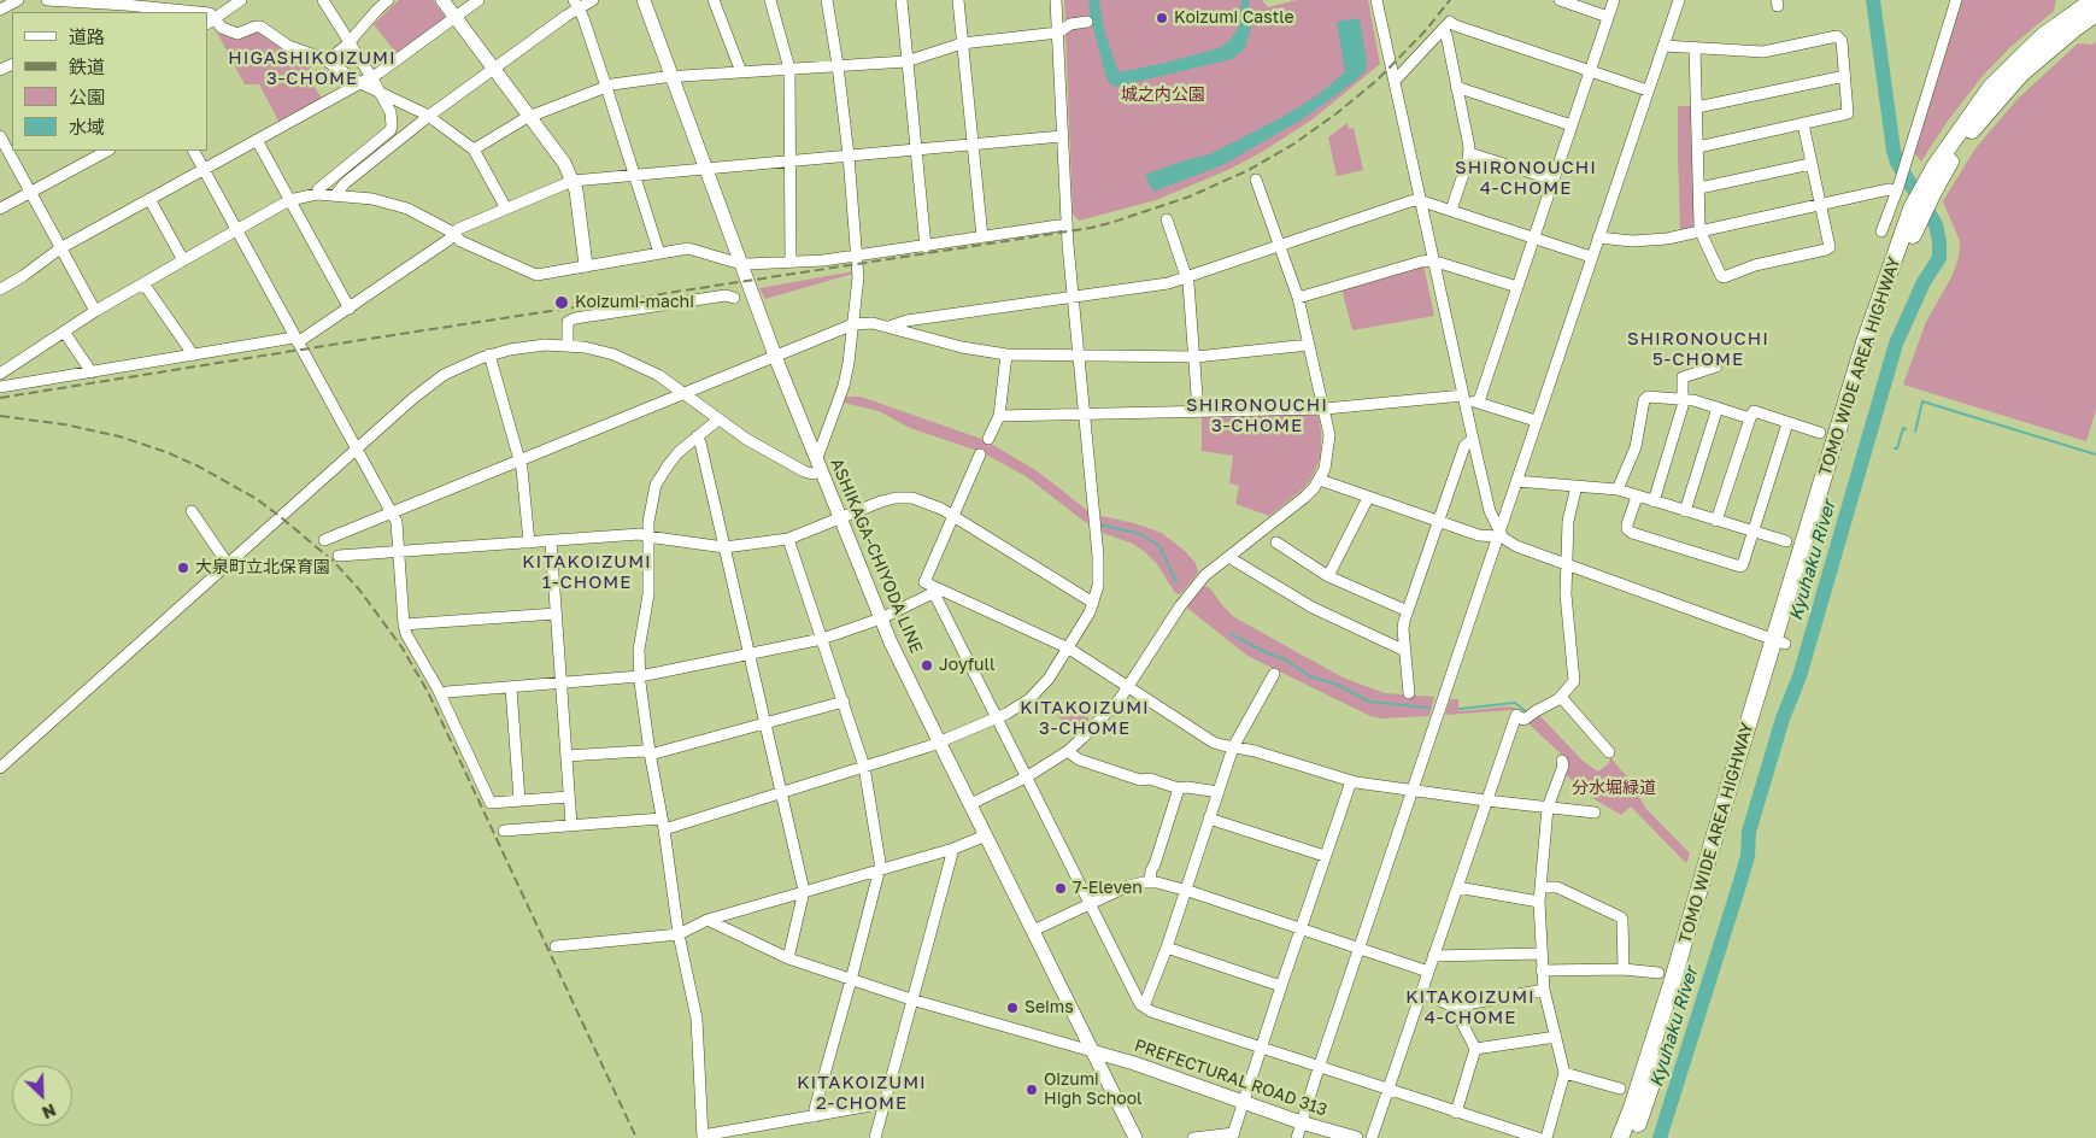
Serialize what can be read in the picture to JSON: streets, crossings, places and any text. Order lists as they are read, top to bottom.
{
  "streets": {
    "highway": ["TOMO WIDE AREA HIGHWAY"],
    "main road": ["ASHIKAGA-CHIYODA LINE", "PREFECTURAL ROAD 313"]
  },
  "crossings": [
    ["ASHIKAGA-CHIYODA LINE", "PREFECTURAL ROAD 313"]
  ],
  "districts": [
    "HIGASHIKOIZUMI 3-CHOME",
    "SHIRONOUCHI 4-CHOME",
    "SHIRONOUCHI 5-CHOME",
    "SHIRONOUCHI 3-CHOME",
    "KITAKOIZUMI 1-CHOME",
    "KITAKOIZUMI 3-CHOME",
    "KITAKOIZUMI 4-CHOME",
    "KITAKOIZUMI 2-CHOME"
  ],
  "water": ["Kyuhaku River"],
  "parks": ["城之内公園", "分水堀緑道"],
  "places": [
    "Koizumi Castle",
    "Koizumi-machi",
    "大泉町立北保育園",
    "Joyfull",
    "7-Eleven",
    "Seims",
    "Oizumi High School"
  ],
  "legend": [
    "道路",
    "鉄道",
    "公園",
    "水域"
  ],
  "north": "bottom right"
}
